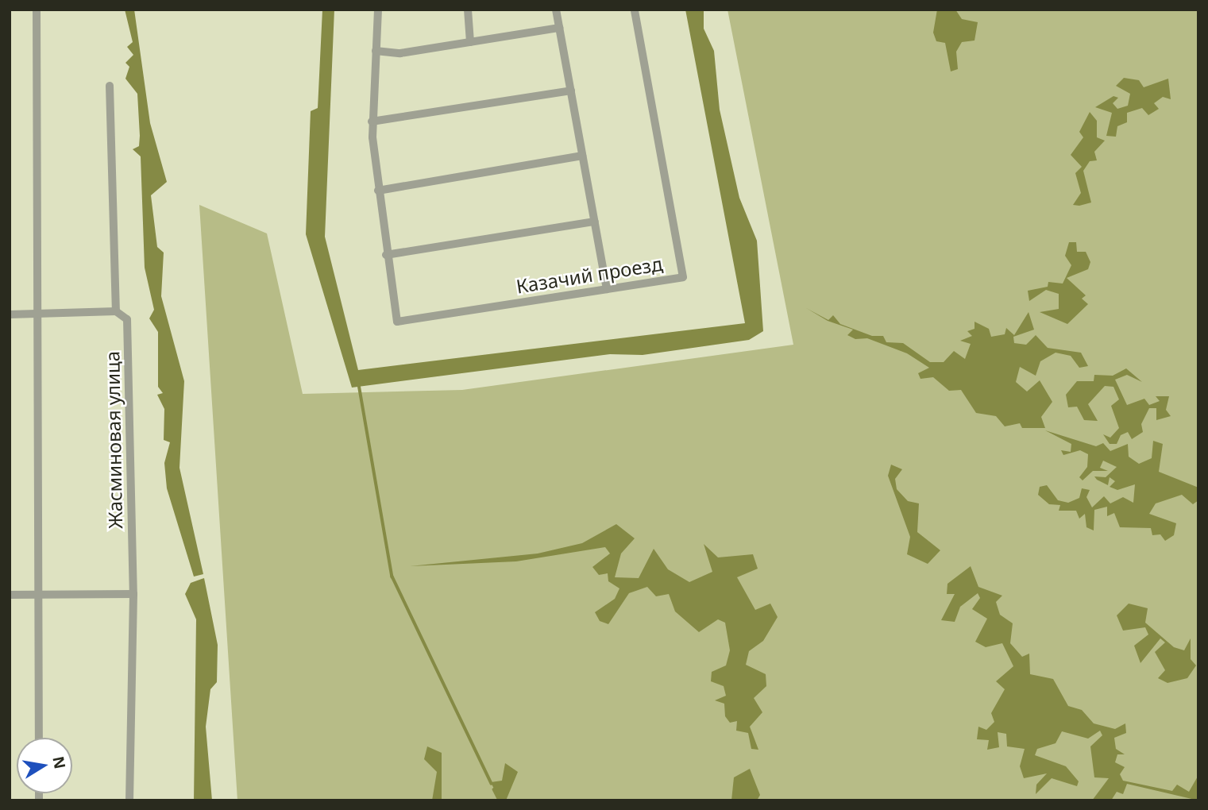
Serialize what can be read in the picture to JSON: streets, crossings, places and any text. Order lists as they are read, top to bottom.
{
  "streets": {
    "street": ["Казачий проезд", "Жасминовая улица"]
  },
  "north": "right"
}
